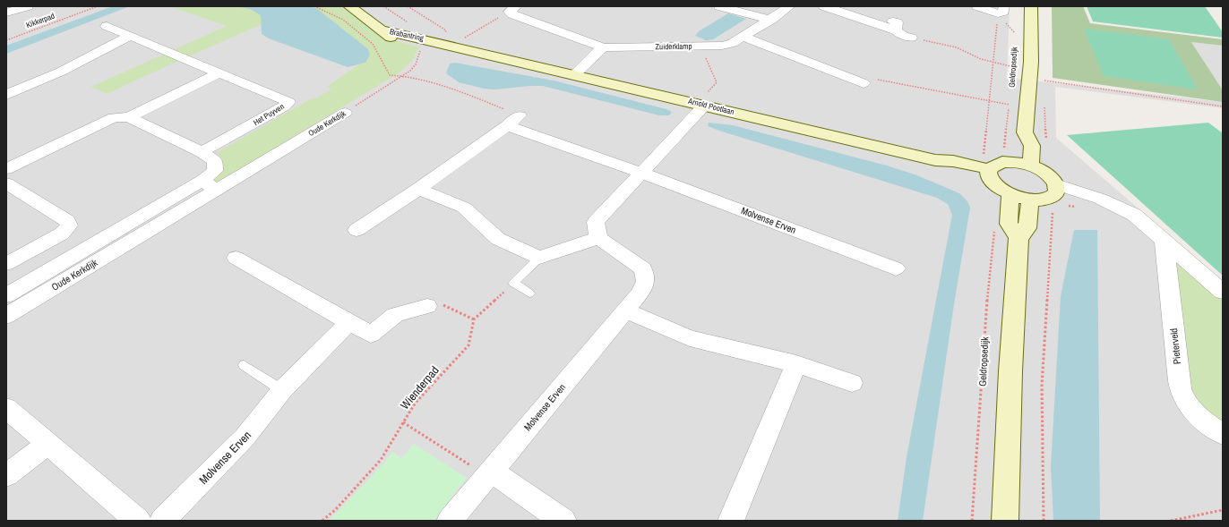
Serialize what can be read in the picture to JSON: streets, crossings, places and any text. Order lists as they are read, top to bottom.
{
  "streets": {
    "street": [
      "Brabantring",
      "Zuiderklamp",
      "Geldropsedijk",
      "Arnold Pootlaan",
      "Het Puyven",
      "Oude Kerkdijk",
      "Molvense Erven",
      "Pieterveld"
    ],
    "path": ["Kikkerpad", "Wienderpad"]
  },
  "crossings": [
    ["Brabantring", "Arnold Pootlaan"],
    ["Brabantring", "Oude Kerkdijk"],
    ["Arnold Pootlaan", "Oude Kerkdijk"]
  ]
}
